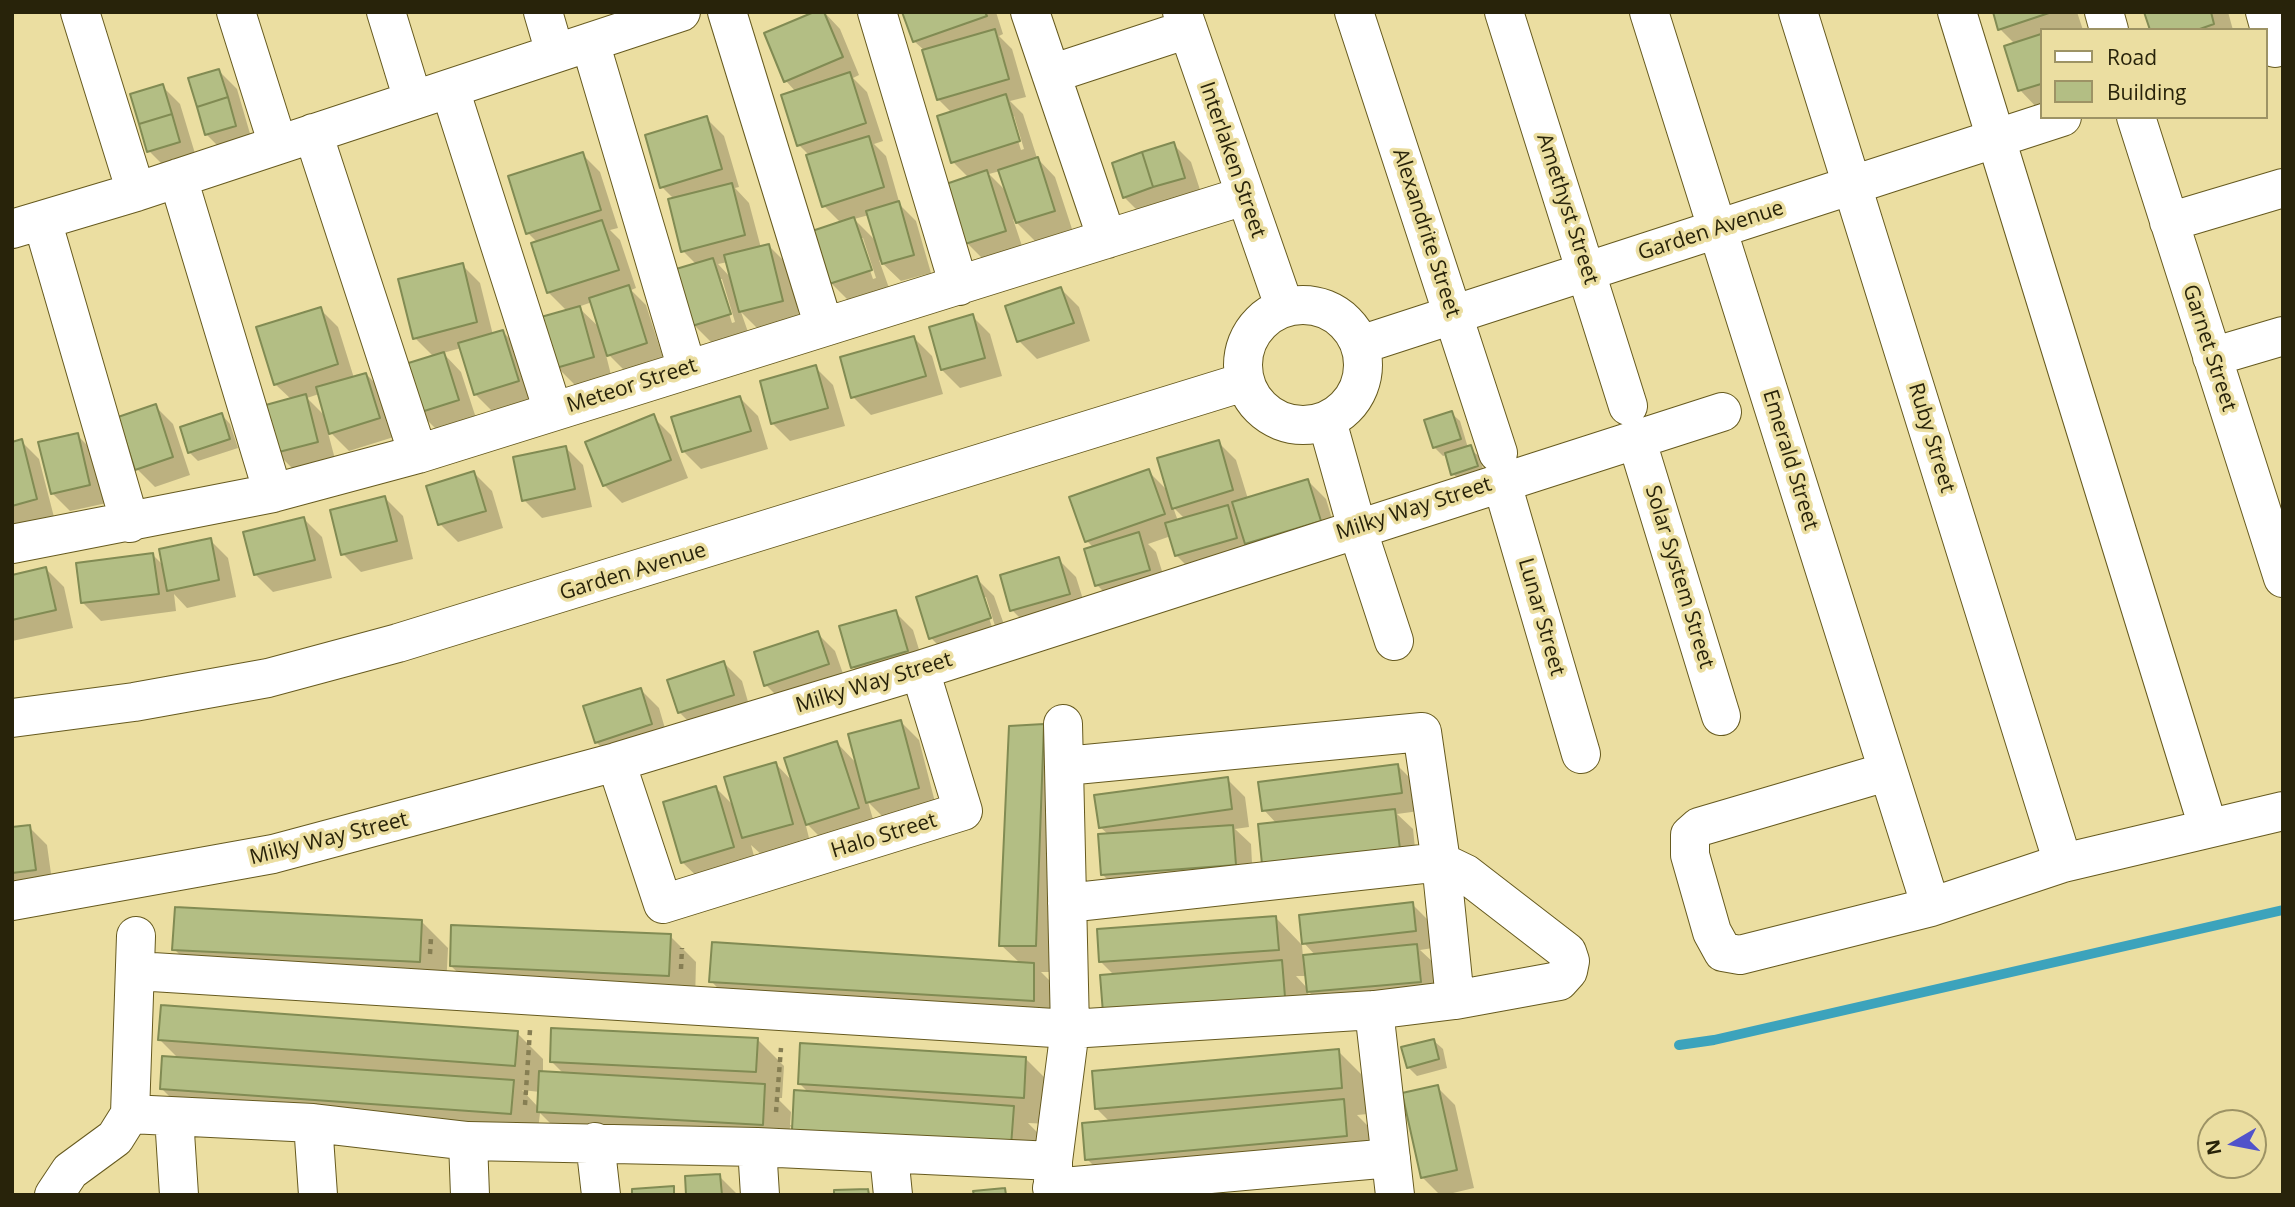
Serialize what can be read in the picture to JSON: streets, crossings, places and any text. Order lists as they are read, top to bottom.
{
  "streets": {
    "street": [
      "Interlaken Street",
      "Amethyst Street",
      "Garden Avenue",
      "Alexandrite Street",
      "Garnet Street",
      "Meteor Street",
      "Ruby Street",
      "Emerald Street",
      "Milky Way Street",
      "Solar System Street",
      "Lunar Street",
      "Halo Street"
    ]
  },
  "crossings": [
    ["Interlaken Street", "Garden Avenue"],
    ["Interlaken Street", "Meteor Street"],
    ["Amethyst Street", "Garden Avenue"],
    ["Amethyst Street", "Milky Way Street"],
    ["Amethyst Street", "Solar System Street"],
    ["Garden Avenue", "Alexandrite Street"],
    ["Garden Avenue", "Ruby Street"],
    ["Garden Avenue", "Emerald Street"],
    ["Alexandrite Street", "Milky Way Street"],
    ["Alexandrite Street", "Lunar Street"],
    ["Milky Way Street", "Solar System Street"],
    ["Milky Way Street", "Lunar Street"],
    ["Milky Way Street", "Halo Street"]
  ],
  "legend": ["Road", "Building"],
  "north": "left"
}
